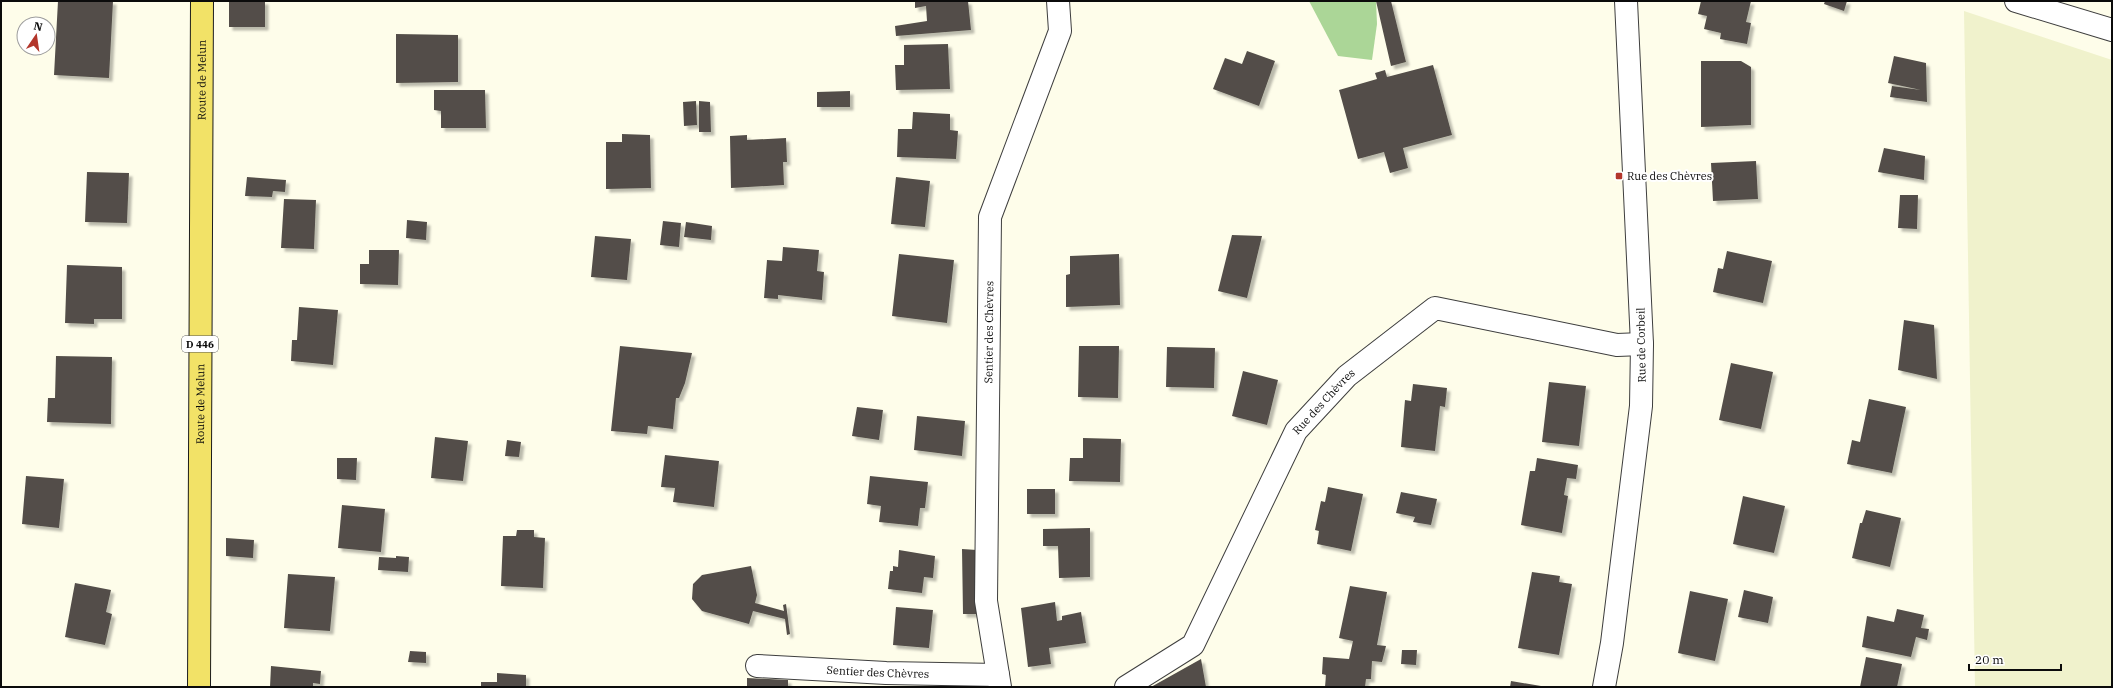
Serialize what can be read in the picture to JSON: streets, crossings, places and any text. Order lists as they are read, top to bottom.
{
  "streets": {
    "main road": ["Route de Melun", "D 446"],
    "street": ["Sentier des Chèvres", "Rue de Corbeil", "Rue des Chèvres"]
  },
  "crossings": [
    ["Rue de Corbeil", "Rue des Chèvres"]
  ],
  "places": {
    "transit": ["Rue des Chèvres"]
  },
  "scale_bar": "20 m",
  "north": "top"
}
